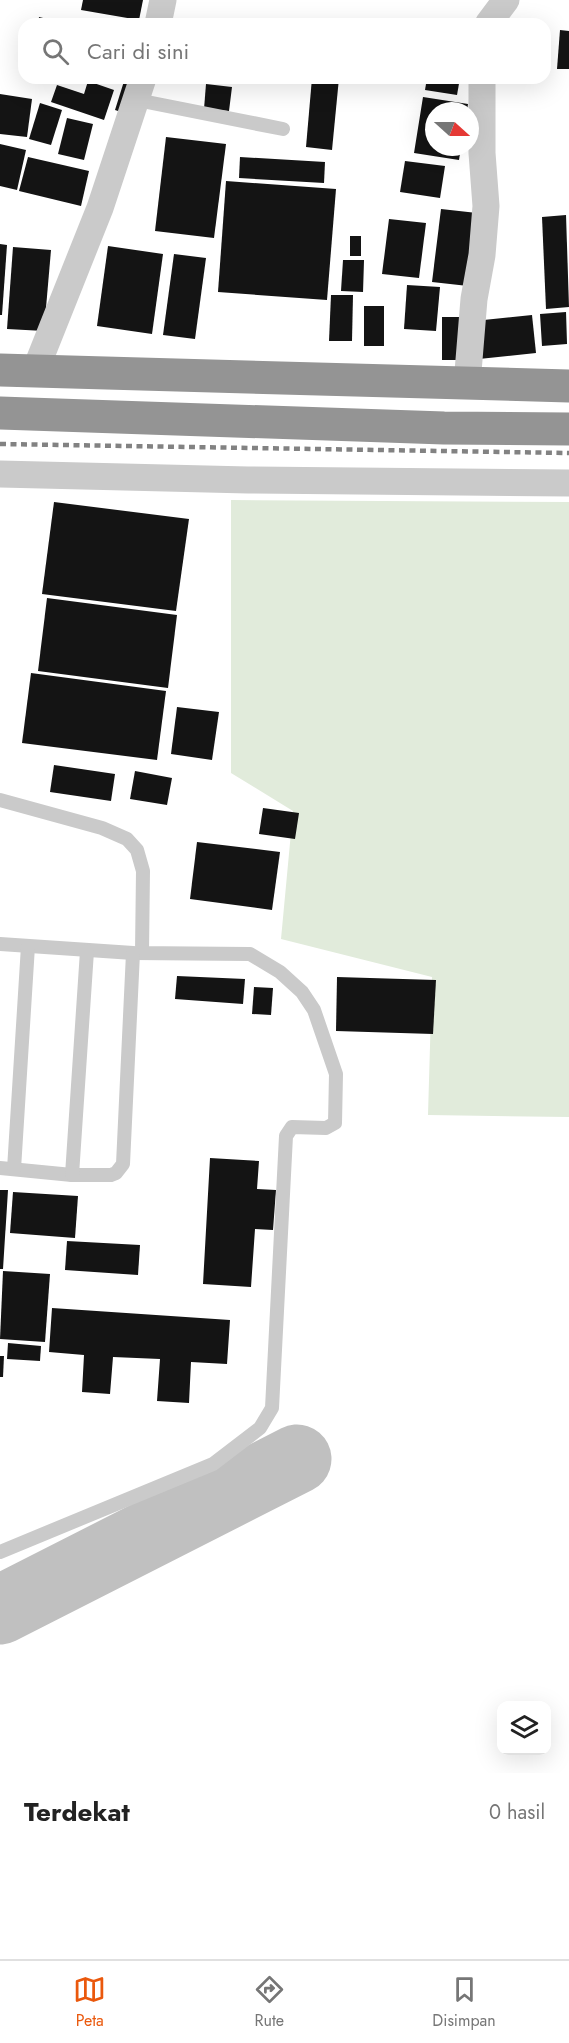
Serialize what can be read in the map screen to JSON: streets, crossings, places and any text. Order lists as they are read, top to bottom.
{
  "north": "right",
  "page": {
    "search": "Cari di sini",
    "heading": ["Terdekat", "0 hasil"],
    "nav": ["Peta", "Rute", "Disimpan"]
  }
}
